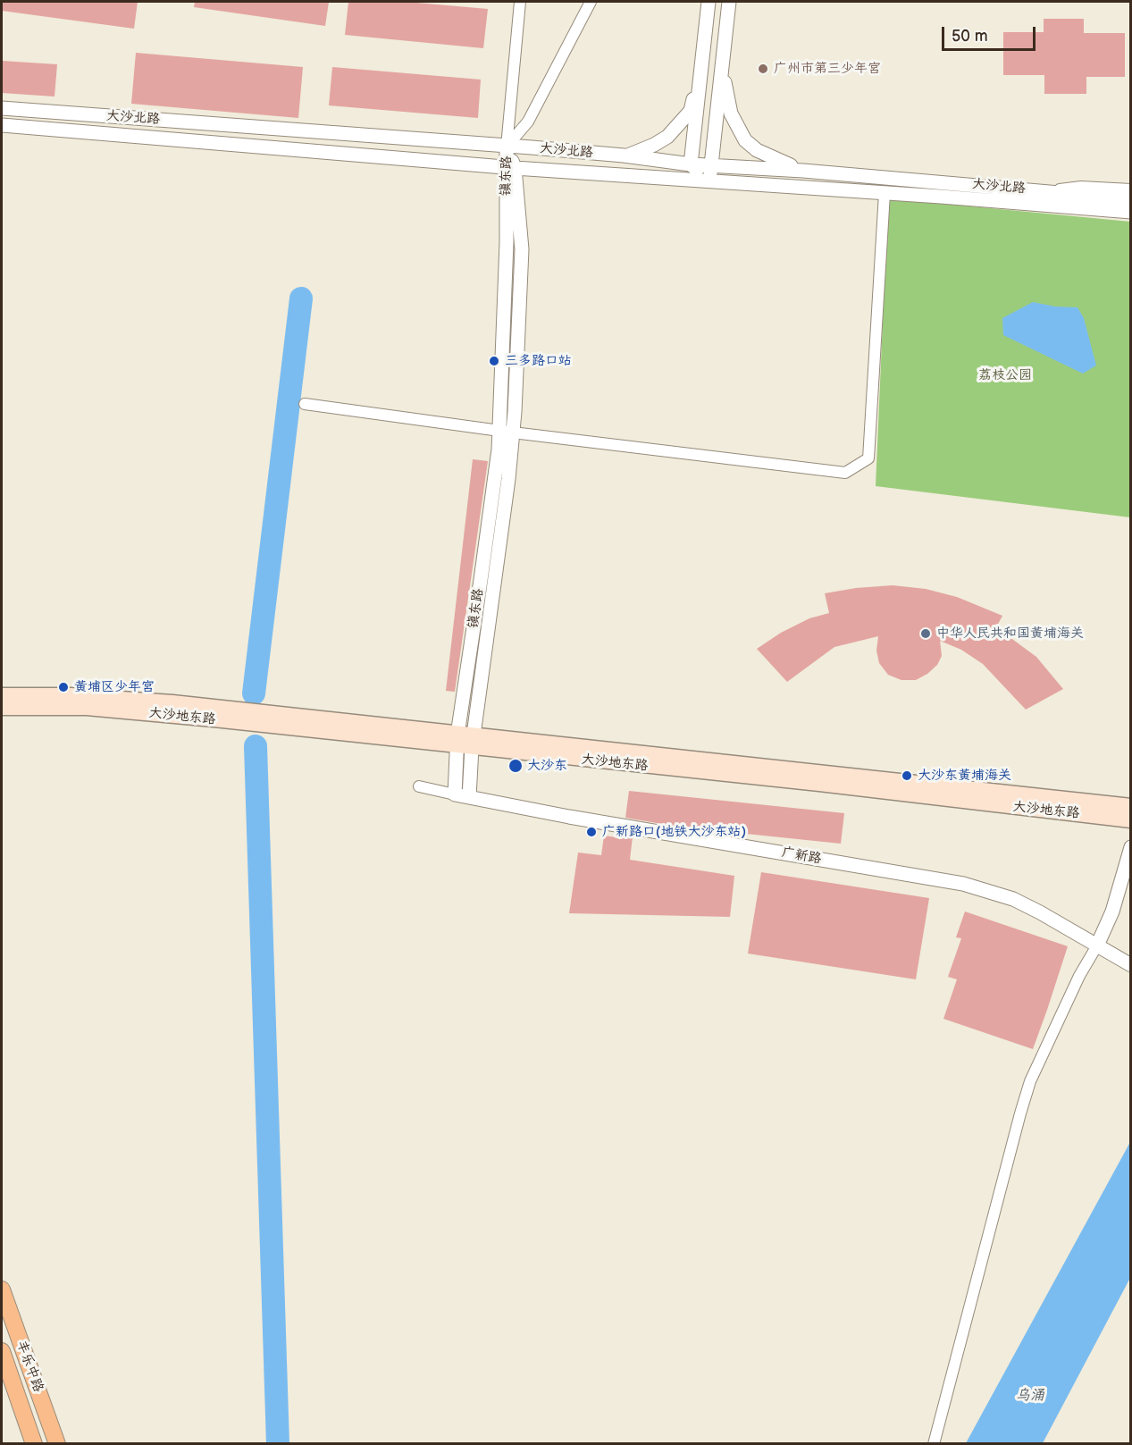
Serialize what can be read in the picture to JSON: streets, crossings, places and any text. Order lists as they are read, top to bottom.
{
  "streets": {
    "main road": ["大沙地东路", "丰乐中路"],
    "street": ["大沙北路", "镇东路", "广新路"]
  },
  "crossings": [
    ["大沙北路", "镇东路"],
    ["镇东路", "大沙地东路"],
    ["镇东路", "广新路"]
  ],
  "water": ["乌涌"],
  "parks": ["荔枝公园"],
  "places": [
    "广州市第三少年宫",
    "三多路口站",
    "中华人民共和国黄埔海关",
    "黄埔区少年宫",
    "大沙东",
    "大沙东黄埔海关",
    "广新路口(地铁大沙东站)"
  ],
  "scale_bar": "50 m"
}
